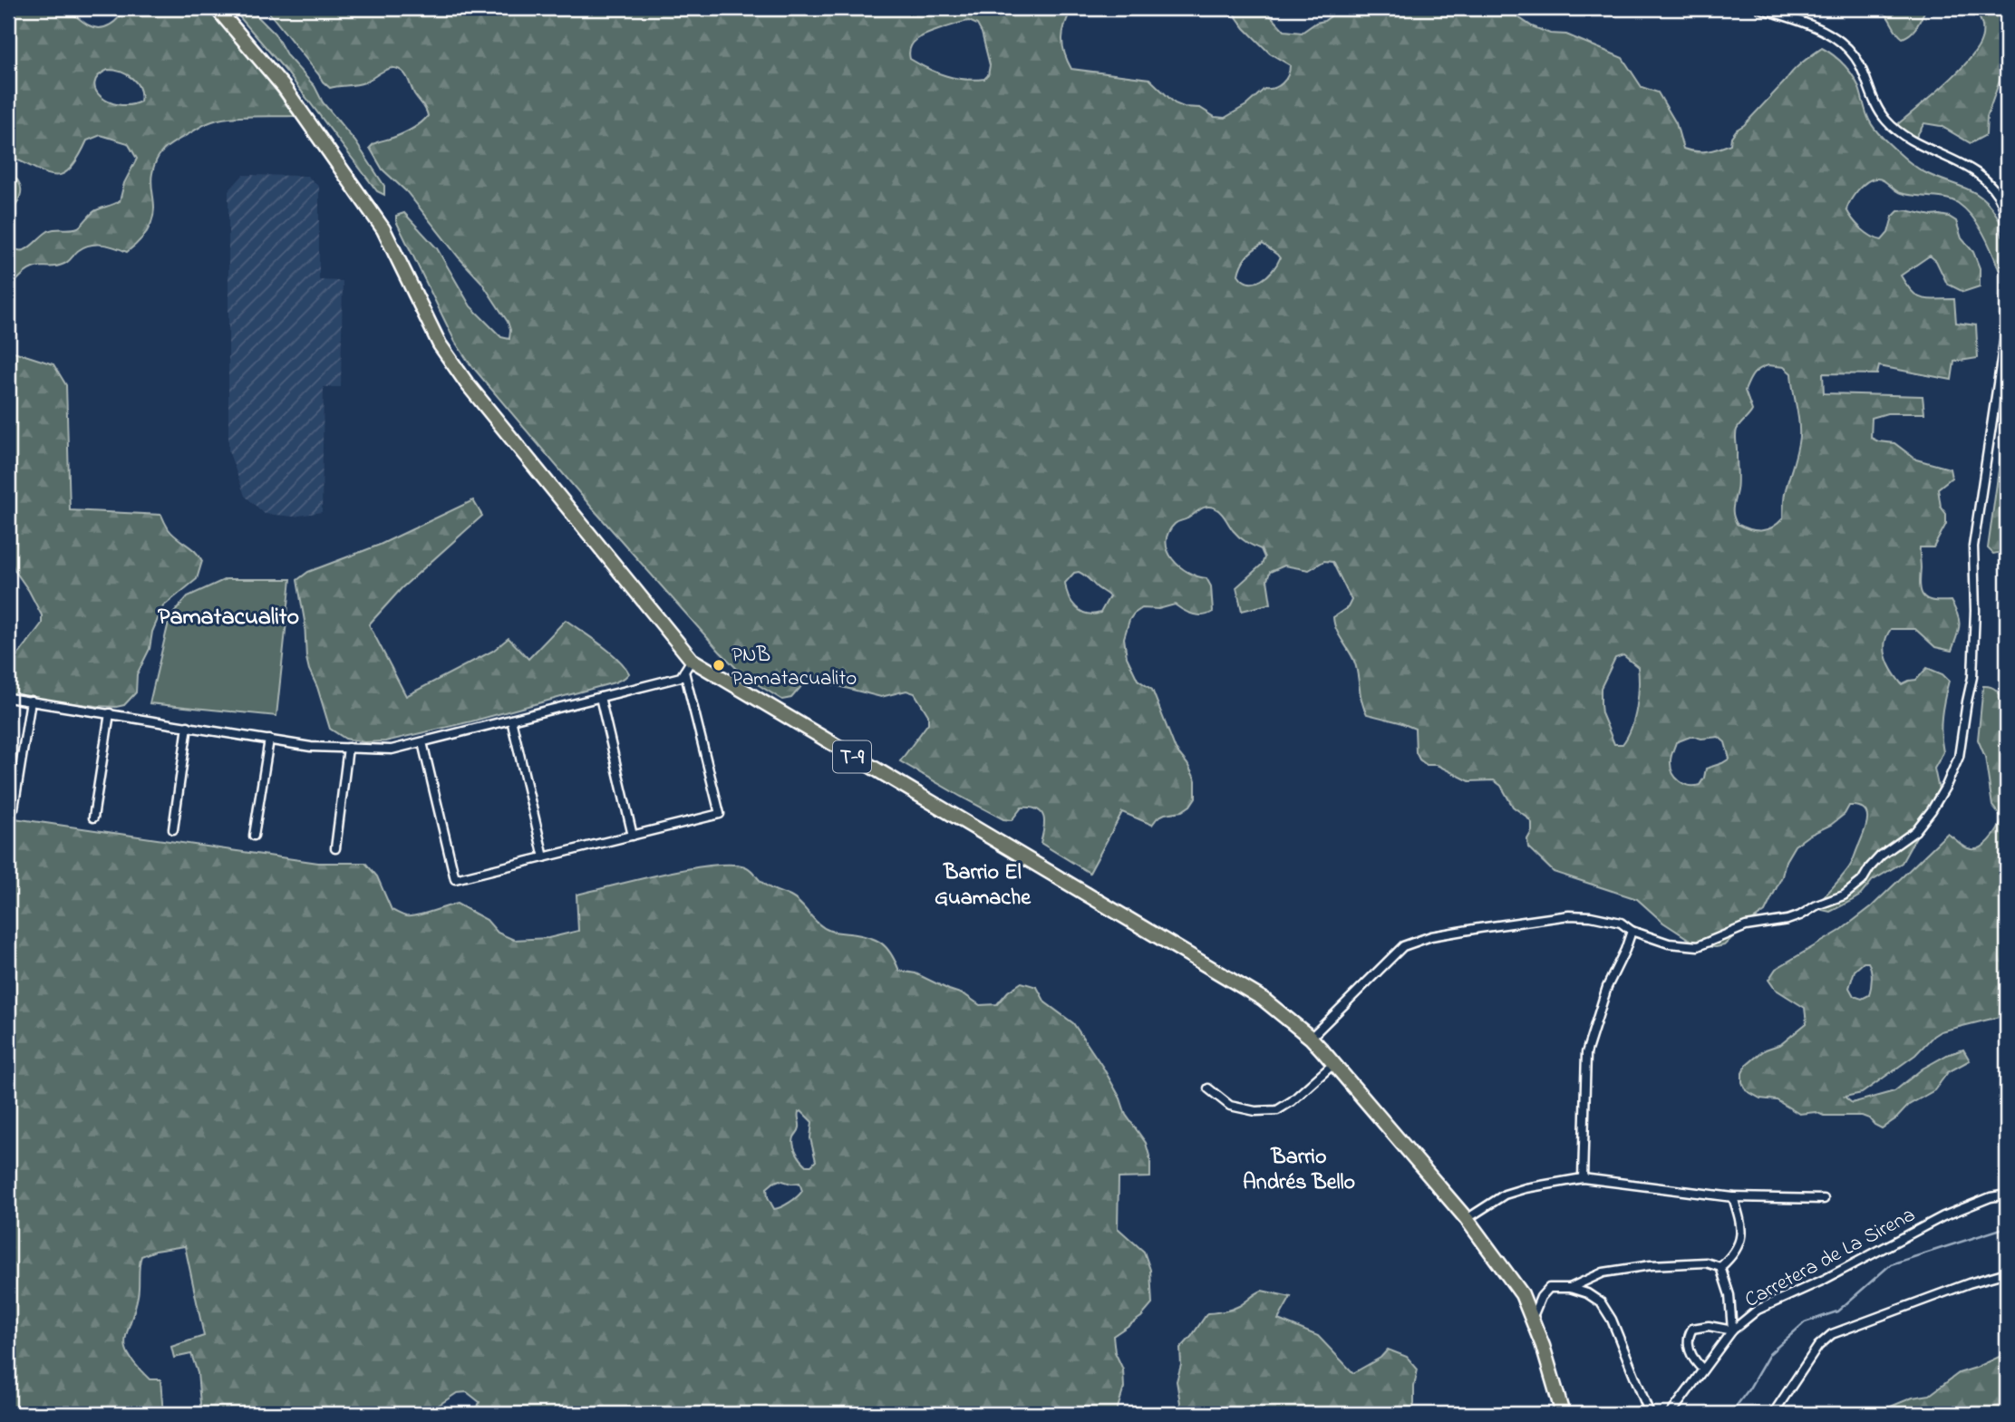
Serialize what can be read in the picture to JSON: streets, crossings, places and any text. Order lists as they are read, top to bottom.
{
  "streets": {
    "highway": ["T-9"],
    "street": ["Carretera de La Sirena"]
  },
  "districts": ["Pamatacualito", "Barrio El Guamache", "Barrio Andrés Bello"],
  "places": ["PNB Pamatacualito"]
}
